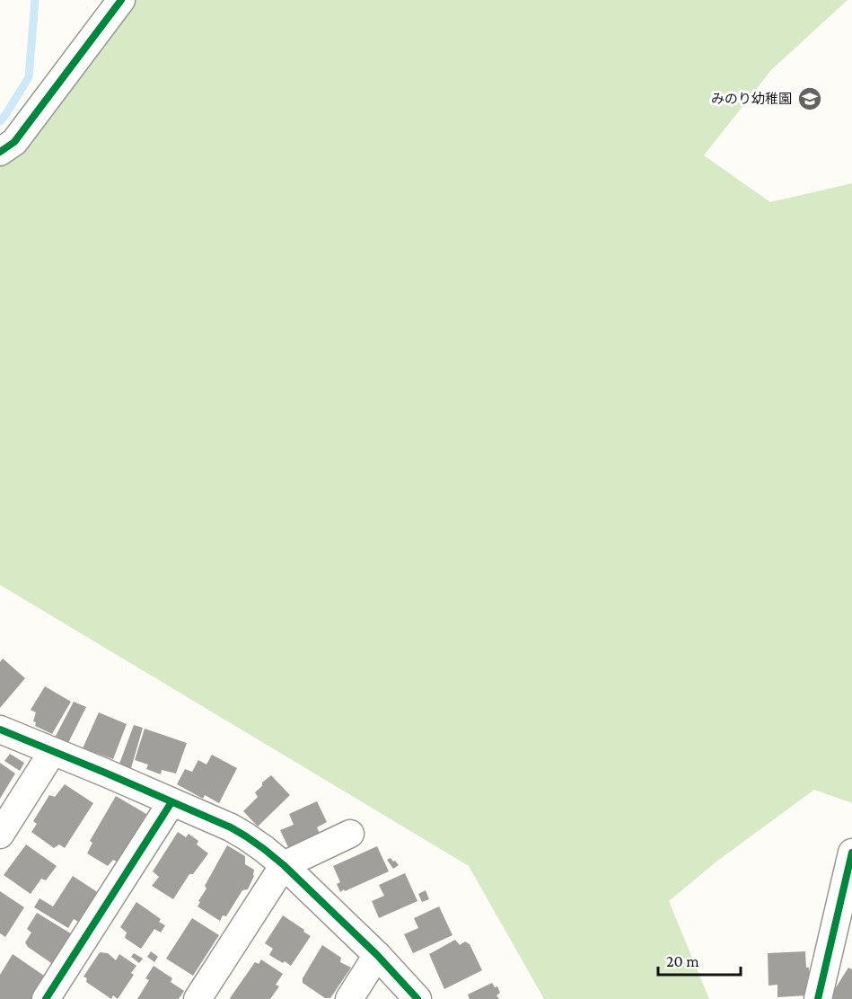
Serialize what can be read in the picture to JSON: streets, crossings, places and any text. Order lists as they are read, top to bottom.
{
  "places": {
    "school or university": ["みのり幼稚園"]
  },
  "scale_bar": "20 m"
}
